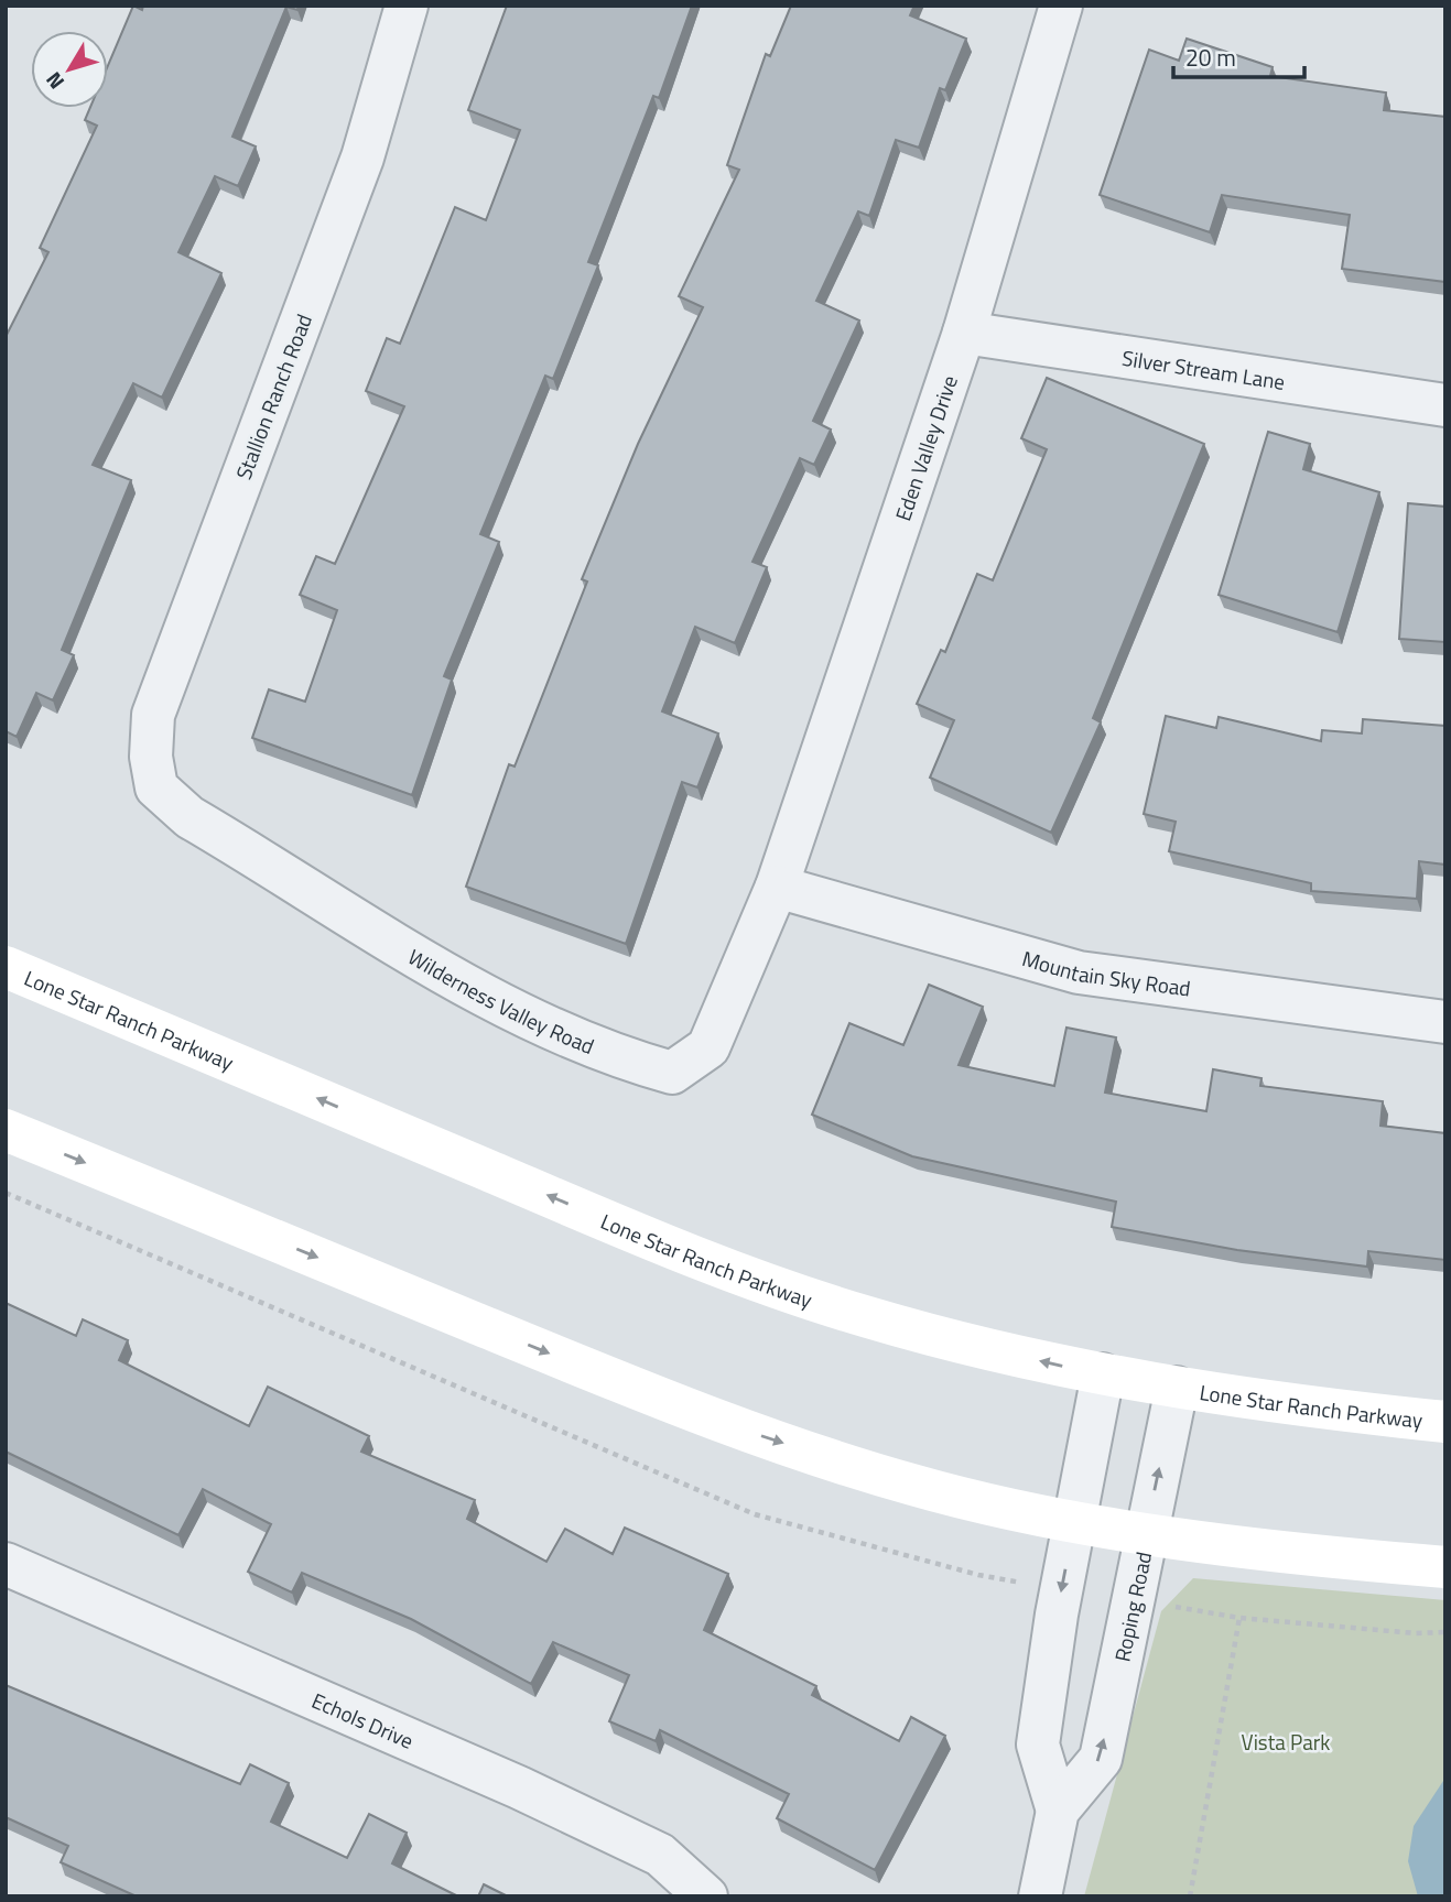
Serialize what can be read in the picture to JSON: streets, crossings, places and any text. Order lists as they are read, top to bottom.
{
  "streets": {
    "main road": ["Lone Star Ranch Parkway"],
    "street": [
      "Silver Stream Lane",
      "Stallion Ranch Road",
      "Eden Valley Drive",
      "Mountain Sky Road",
      "Wilderness Valley Road",
      "Roping Road",
      "Echols Drive"
    ]
  },
  "crossings": [
    ["Silver Stream Lane", "Eden Valley Drive"],
    ["Stallion Ranch Road", "Wilderness Valley Road"],
    ["Eden Valley Drive", "Mountain Sky Road"],
    ["Eden Valley Drive", "Wilderness Valley Road"],
    ["Mountain Sky Road", "Wilderness Valley Road"],
    ["Lone Star Ranch Parkway", "Roping Road"]
  ],
  "parks": ["Vista Park"],
  "scale_bar": "20 m",
  "north": "bottom left"
}
